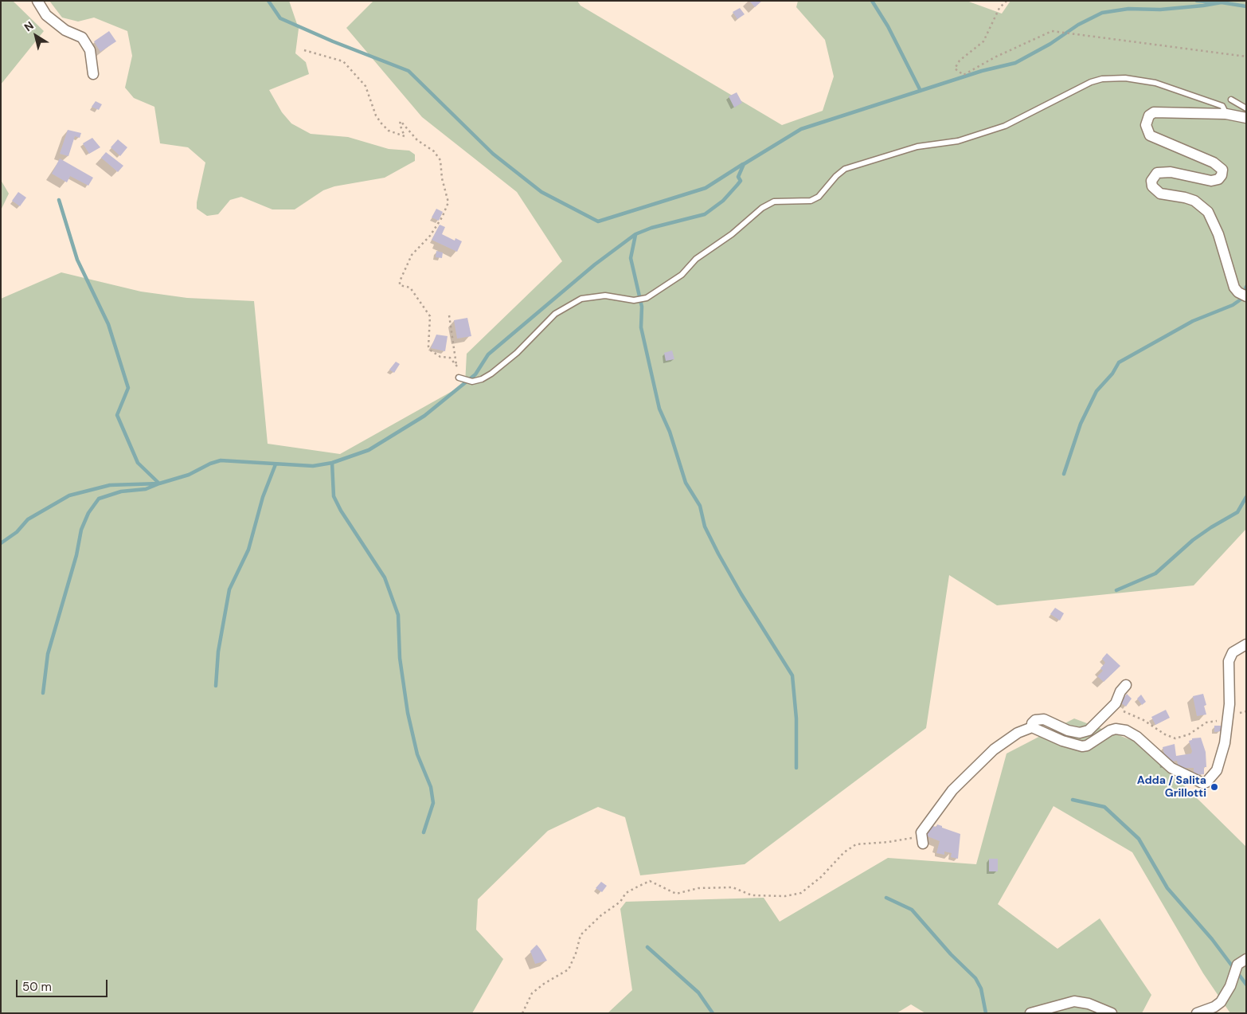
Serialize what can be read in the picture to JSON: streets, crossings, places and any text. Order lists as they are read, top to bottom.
{
  "places": ["Adda / Salita Grillotti"],
  "scale_bar": "50 m",
  "north": "top left"
}
